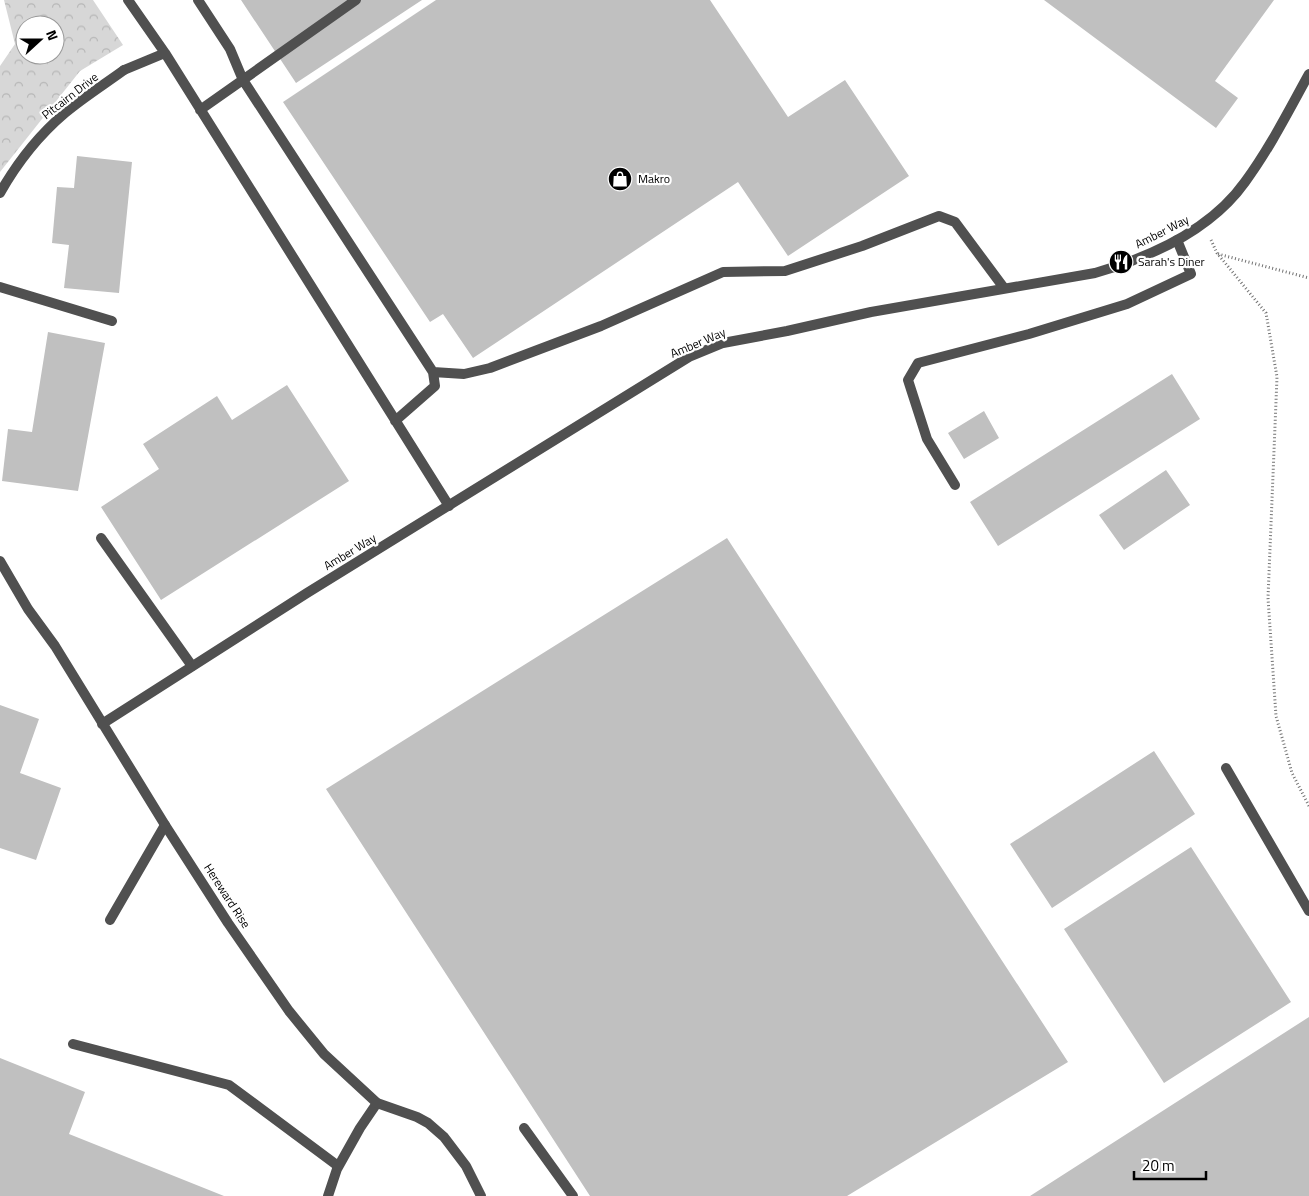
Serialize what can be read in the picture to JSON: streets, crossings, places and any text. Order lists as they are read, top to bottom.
{
  "streets": {
    "street": ["Pitcairn Drive", "Amber Way", "Hereward Rise"]
  },
  "crossings": [
    ["Amber Way", "Hereward Rise"]
  ],
  "places": {
    "shop": ["Makro"],
    "restaurant": ["Sarah's Diner"]
  },
  "scale_bar": "20 m",
  "north": "right"
}
